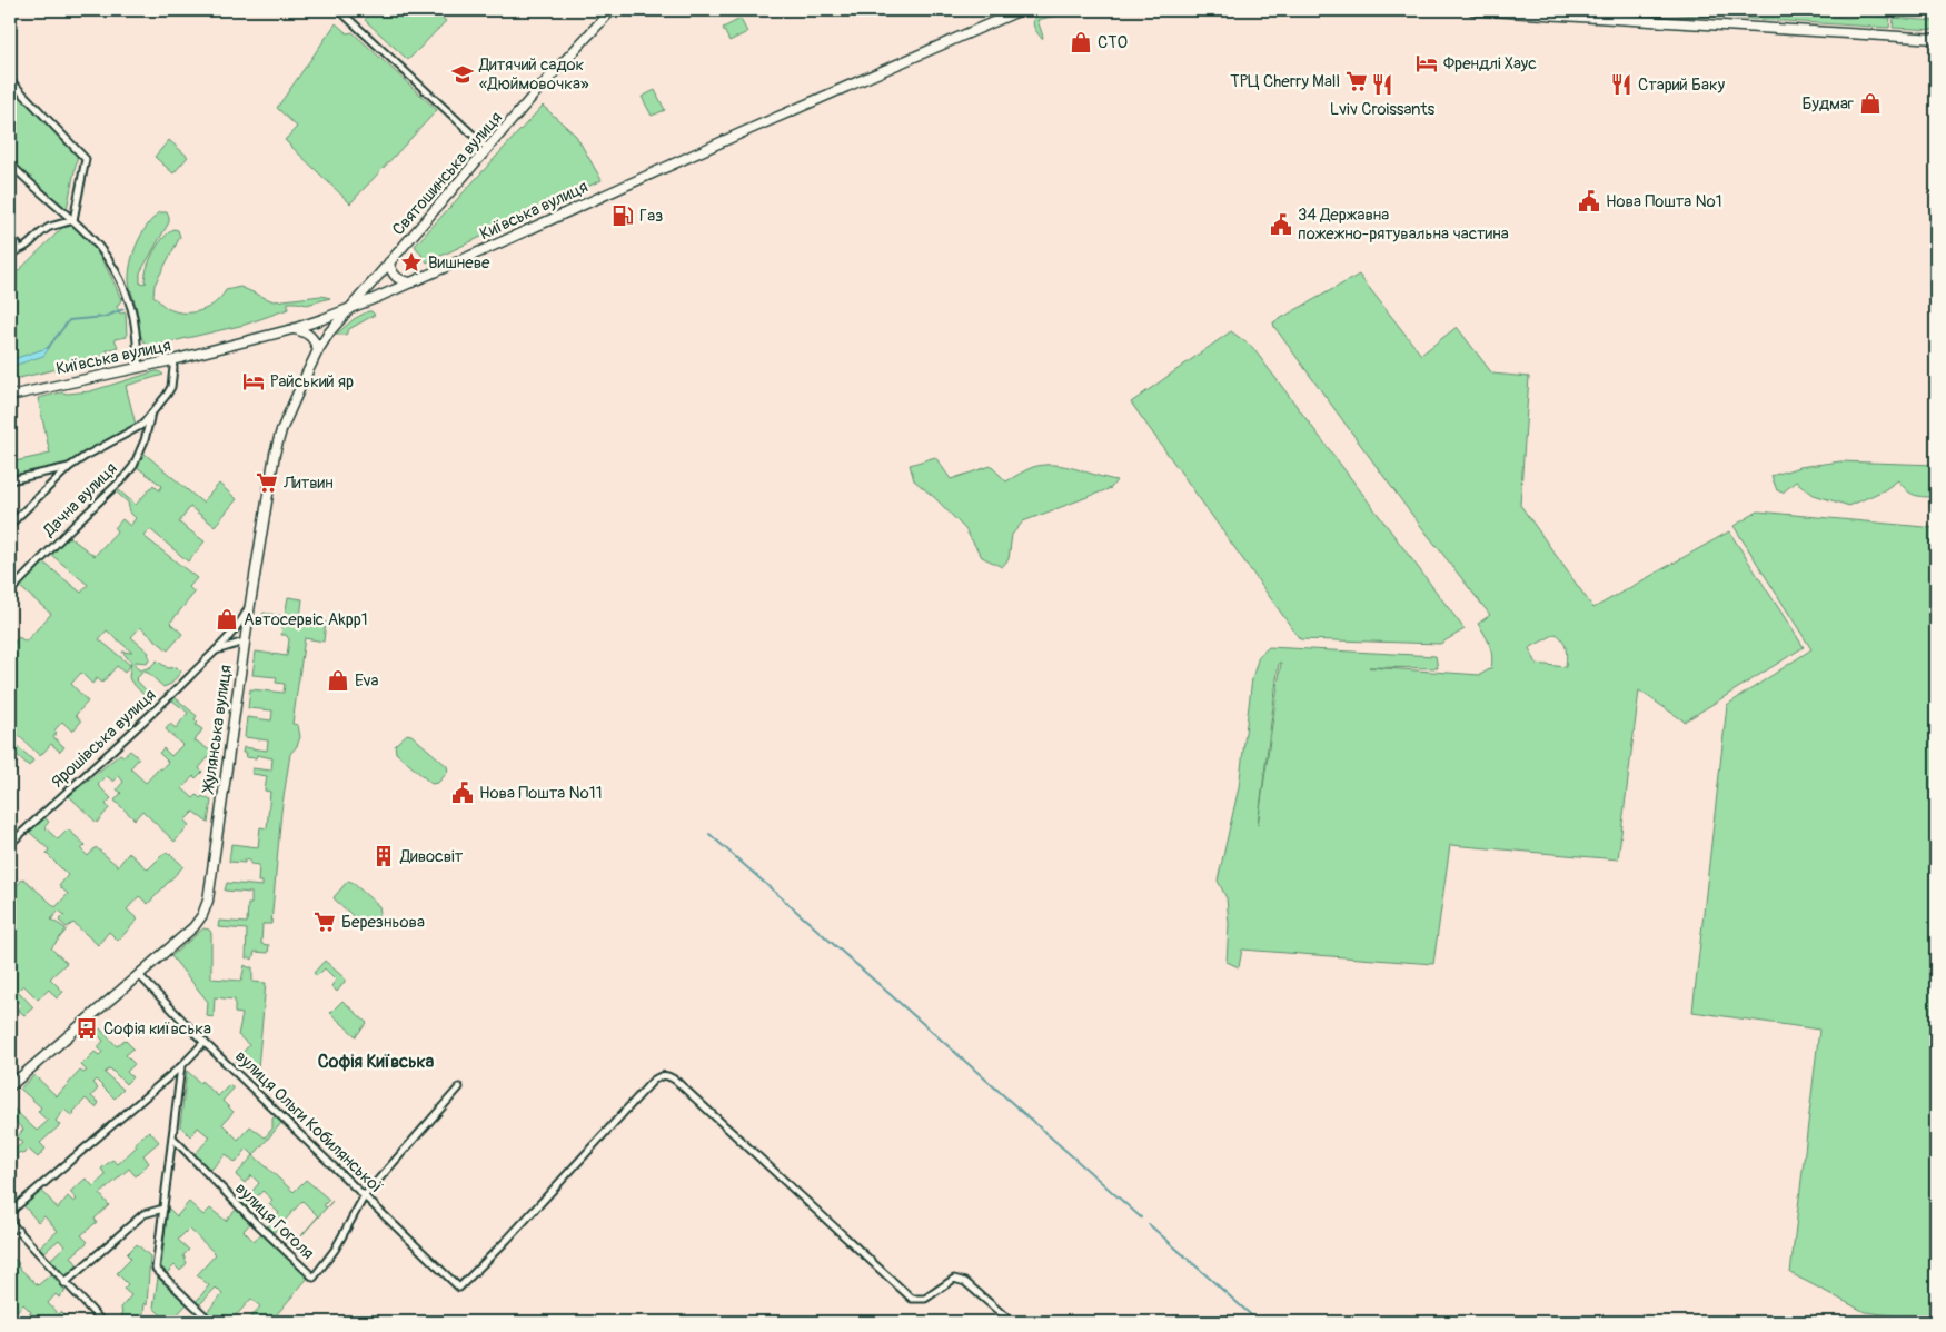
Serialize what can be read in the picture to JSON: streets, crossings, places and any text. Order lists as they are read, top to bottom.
{
  "streets": {
    "main road": ["Святошинська вулиця", "Київська вулиця", "Жулянська вулиця"],
    "street": [
      "Дачна вулиця",
      "Ярошівська вулиця",
      "вулиця Ольги Кобилянської",
      "вулиця Гоголя"
    ]
  },
  "crossings": [
    ["Святошинська вулиця", "Київська вулиця"],
    ["Святошинська вулиця", "Жулянська вулиця"],
    ["Київська вулиця", "Жулянська вулиця"],
    ["Жулянська вулиця", "Ярошівська вулиця"],
    ["Жулянська вулиця", "вулиця Ольги Кобилянської"],
    ["вулиця Ольги Кобилянської", "вулиця Гоголя"]
  ],
  "districts": ["Софія Київська"],
  "places": {
    "shop": [
      "СТО",
      "Будмаг",
      "Автосервіс Akpp1",
      "Eva"
    ],
    "hotel": ["Френдлі Хаус", "Райський яр"],
    "school or university": ["Дитячий садок «Дюймовочка»"],
    "supermarket": ["ТРЦ Cherry Mall", "Литвин", "Березньова"],
    "restaurant": ["Lviv Croissants", "Старий Баку"],
    "public building": ["Нова Пошта №1", "34 Державна пожежно-рятувальна частина", "Нова Пошта №11"],
    "fuel station": ["Газ"],
    "place": ["Вишневе"],
    "building": ["Дивосвіт"],
    "bus stop": ["Софія київська"]
  }
}
